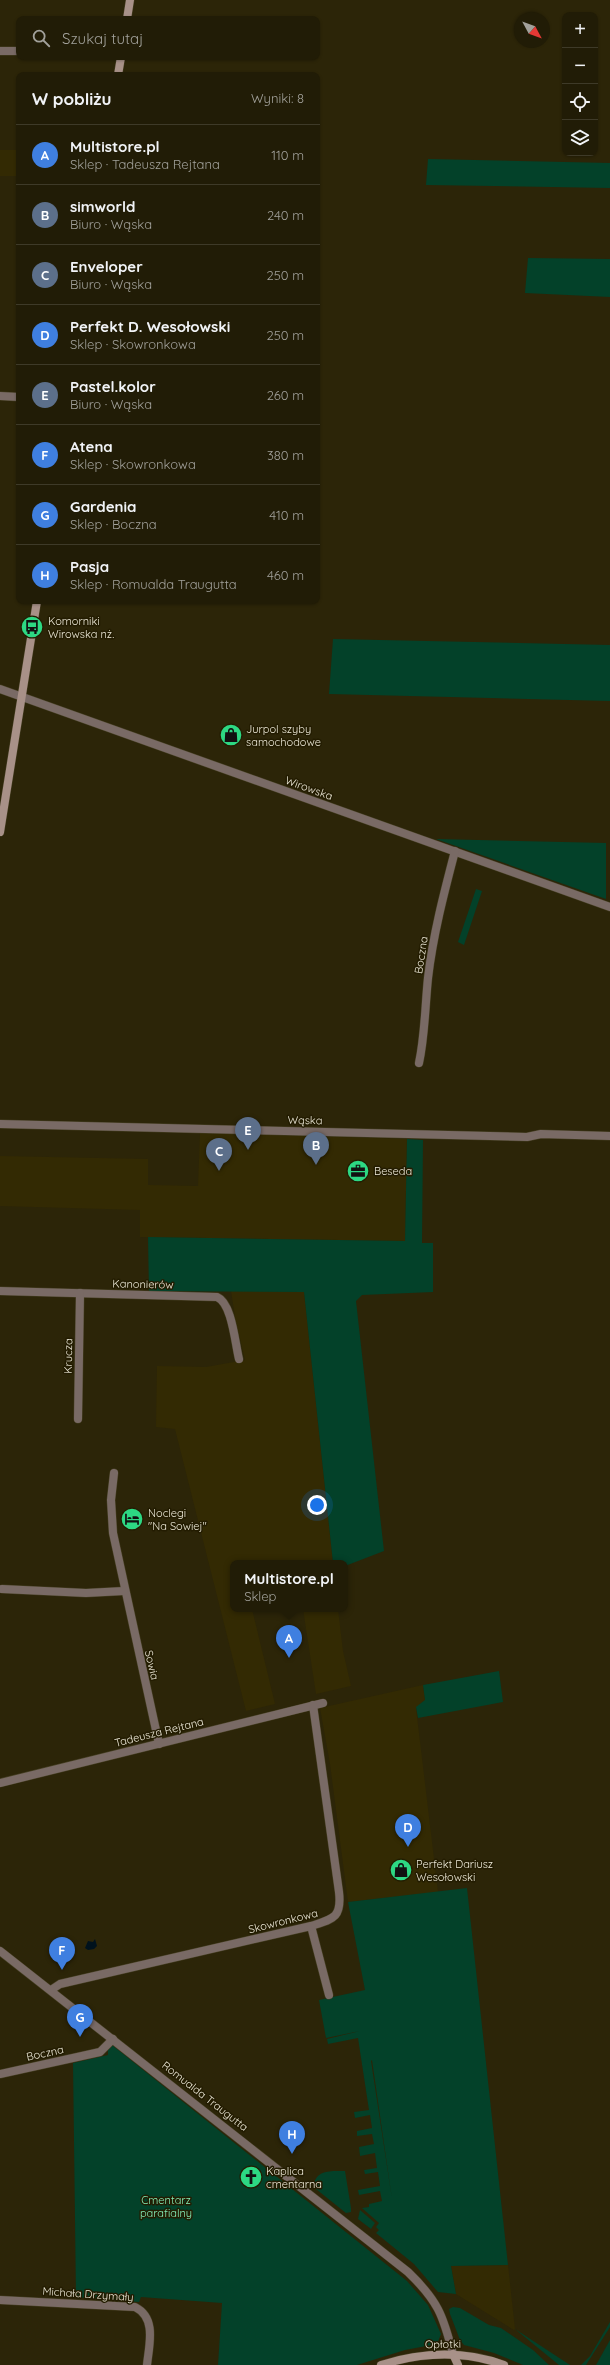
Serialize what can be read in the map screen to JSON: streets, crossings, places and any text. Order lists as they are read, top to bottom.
{
  "streets": {
    "street": [
      "Wirowska",
      "Boczna",
      "Wąska",
      "Kanonierów",
      "Krucza",
      "Sowia",
      "Tadeusza Rejtana",
      "Skowronkowa",
      "Romualda Traugutta",
      "Michała Drzymały",
      "Opłotki"
    ]
  },
  "crossings": [
    ["Wirowska", "Boczna"],
    ["Boczna", "Romualda Traugutta"],
    ["Kanonierów", "Krucza"],
    ["Sowia", "Tadeusza Rejtana"],
    ["Tadeusza Rejtana", "Skowronkowa"],
    ["Skowronkowa", "Romualda Traugutta"],
    ["Romualda Traugutta", "Opłotki"]
  ],
  "parks": ["Cmentarz parafialny"],
  "places": {
    "bus stop": ["Komorniki Wirowska nż."],
    "shop": ["Jurpol szyby samochodowe", "Perfekt Dariusz Wesołowski"],
    "office": ["Beseda"],
    "hotel": ["Noclegi \"Na Sowiej\""],
    "church": ["Kaplica cmentarna"]
  },
  "north": "bottom right",
  "page": {
    "map_buttons": ["+", "−"],
    "search": "Szukaj tutaj",
    "heading": ["W pobliżu", "Wyniki: 8"],
    "list": [
      {
        "mark": "A",
        "name": "Multistore.pl",
        "note": "Sklep · Tadeusza Rejtana",
        "value": "110 m"
      },
      {
        "mark": "B",
        "name": "simworld",
        "note": "Biuro · Wąska",
        "value": "240 m"
      },
      {
        "mark": "C",
        "name": "Enveloper",
        "note": "Biuro · Wąska",
        "value": "250 m"
      },
      {
        "mark": "D",
        "name": "Perfekt D. Wesołowski",
        "note": "Sklep · Skowronkowa",
        "value": "250 m"
      },
      {
        "mark": "E",
        "name": "Pastel.kolor",
        "note": "Biuro · Wąska",
        "value": "260 m"
      },
      {
        "mark": "F",
        "name": "Atena",
        "note": "Sklep · Skowronkowa",
        "value": "380 m"
      },
      {
        "mark": "G",
        "name": "Gardenia",
        "note": "Sklep · Boczna",
        "value": "410 m"
      },
      {
        "mark": "H",
        "name": "Pasja",
        "note": "Sklep · Romualda Traugutta",
        "value": "460 m"
      }
    ],
    "pins": [
      "E",
      "B",
      "C",
      "A",
      "D",
      "F",
      "G",
      "H"
    ],
    "popup": ["Multistore.pl", "Sklep"]
  }
}
